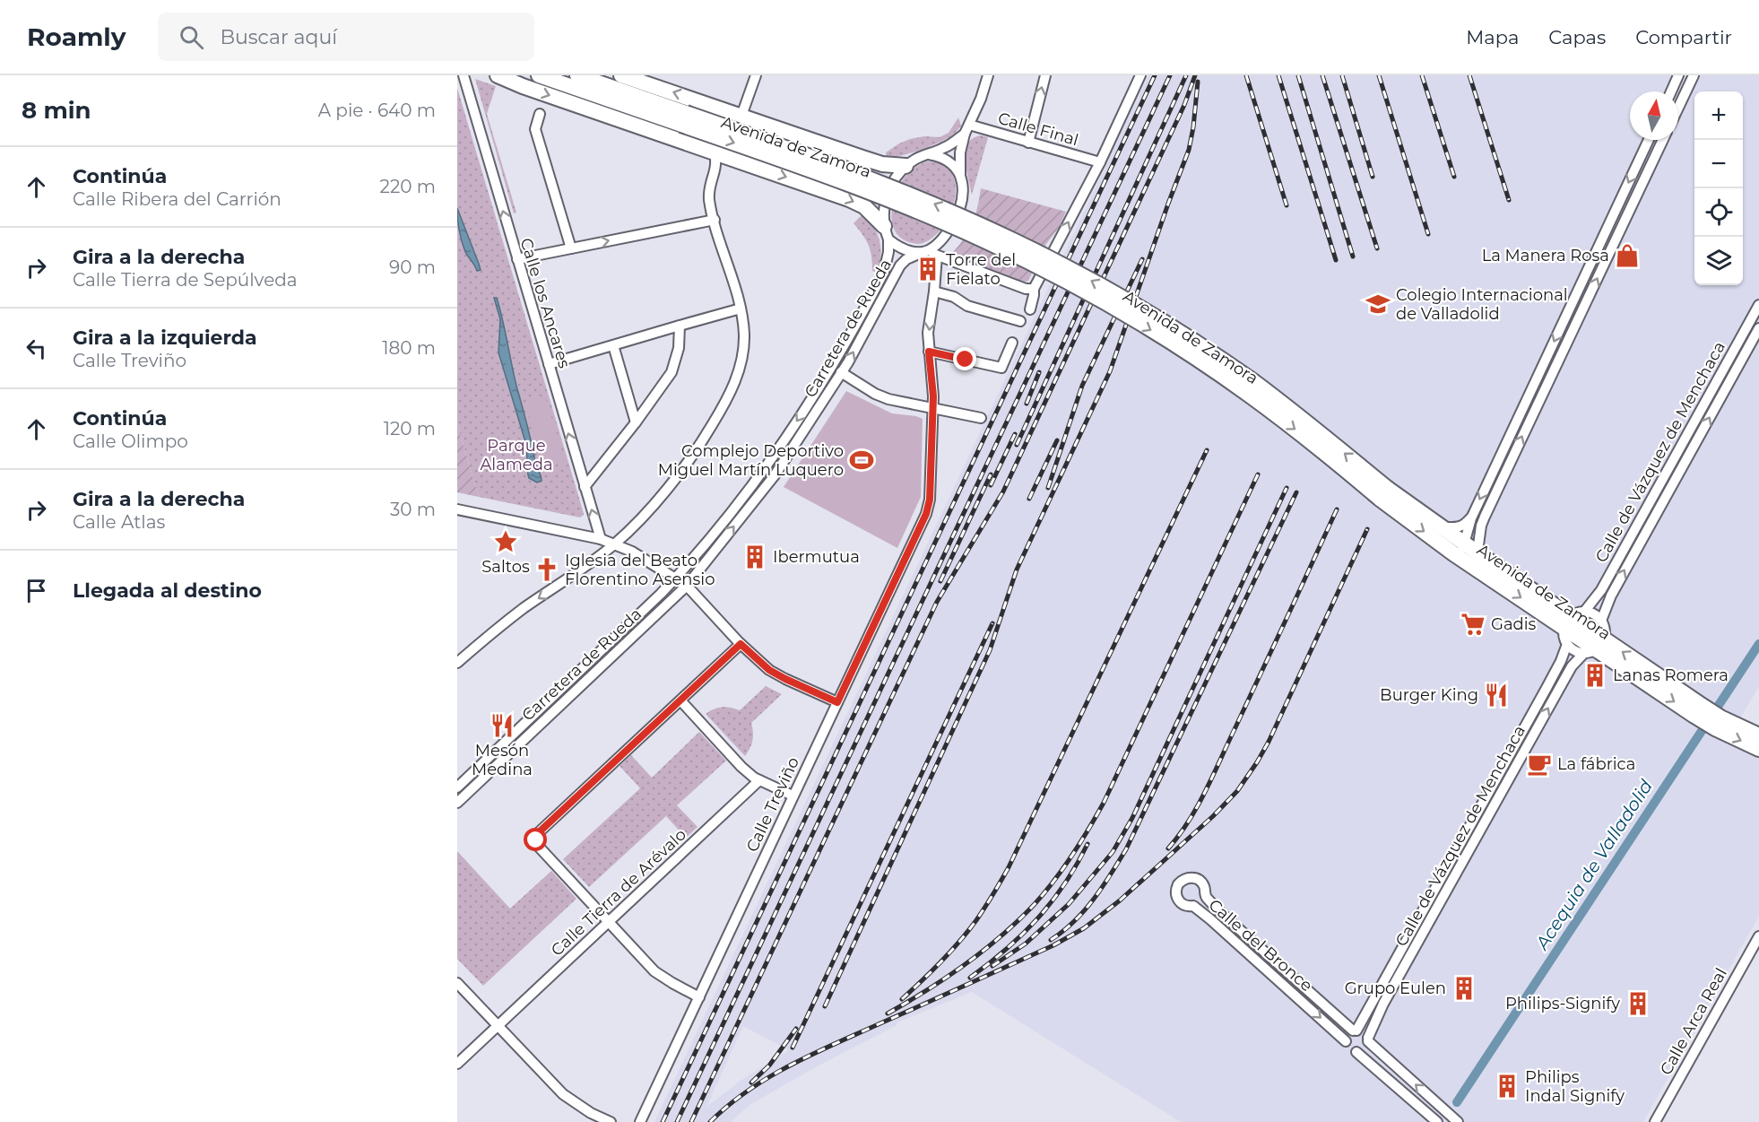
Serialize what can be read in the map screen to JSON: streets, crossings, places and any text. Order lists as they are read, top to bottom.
{
  "streets": {
    "highway": ["Avenida de Zamora"],
    "street": [
      "Calle Final",
      "Calle los Ancares",
      "Carretera de Rueda",
      "Calle de Vázquez de Menchaca",
      "Calle Treviño",
      "Calle Tierra de Arévalo",
      "Calle del Bronce",
      "Calle Arca Real"
    ]
  },
  "crossings": [
    ["Avenida de Zamora", "Calle de Vázquez de Menchaca"],
    ["Calle de Vázquez de Menchaca", "Calle del Bronce"]
  ],
  "water": ["Acequia de Valladolid"],
  "parks": ["Parque Alameda"],
  "places": {
    "shop": ["La Manera Rosa"],
    "building": [
      "Torre del Fielato",
      "Ibermutua",
      "Lanas Romera",
      "Grupo Eulen",
      "Philips-Signify",
      "Philips Indal Signify"
    ],
    "school or university": ["Colegio Internacional de Valladolid"],
    "sports": ["Complejo Deportivo Miguel Martín Luquero"],
    "place": ["Saltos"],
    "church": ["Iglesia del Beato Florentino Asensio"],
    "supermarket": ["Gadis"],
    "restaurant": ["Burger King", "Mesón Medina"],
    "cafe": ["La fábrica"]
  },
  "north": "top",
  "page": {
    "header": "Roamly",
    "search": "Buscar aquí",
    "nav": ["Mapa", "Capas", "Compartir"],
    "heading": ["8 min", "A pie · 640 m"],
    "map_buttons": ["+", "−"],
    "list": [
      ["Continúa", "Calle Ribera del Carrión", "220 m"],
      ["Gira a la derecha", "Calle Tierra de Sepúlveda", "90 m"],
      ["Gira a la izquierda", "Calle Treviño", "180 m"],
      ["Continúa", "Calle Olimpo", "120 m"],
      ["Gira a la derecha", "Calle Atlas", "30 m"],
      "Llegada al destino"
    ]
  }
}
